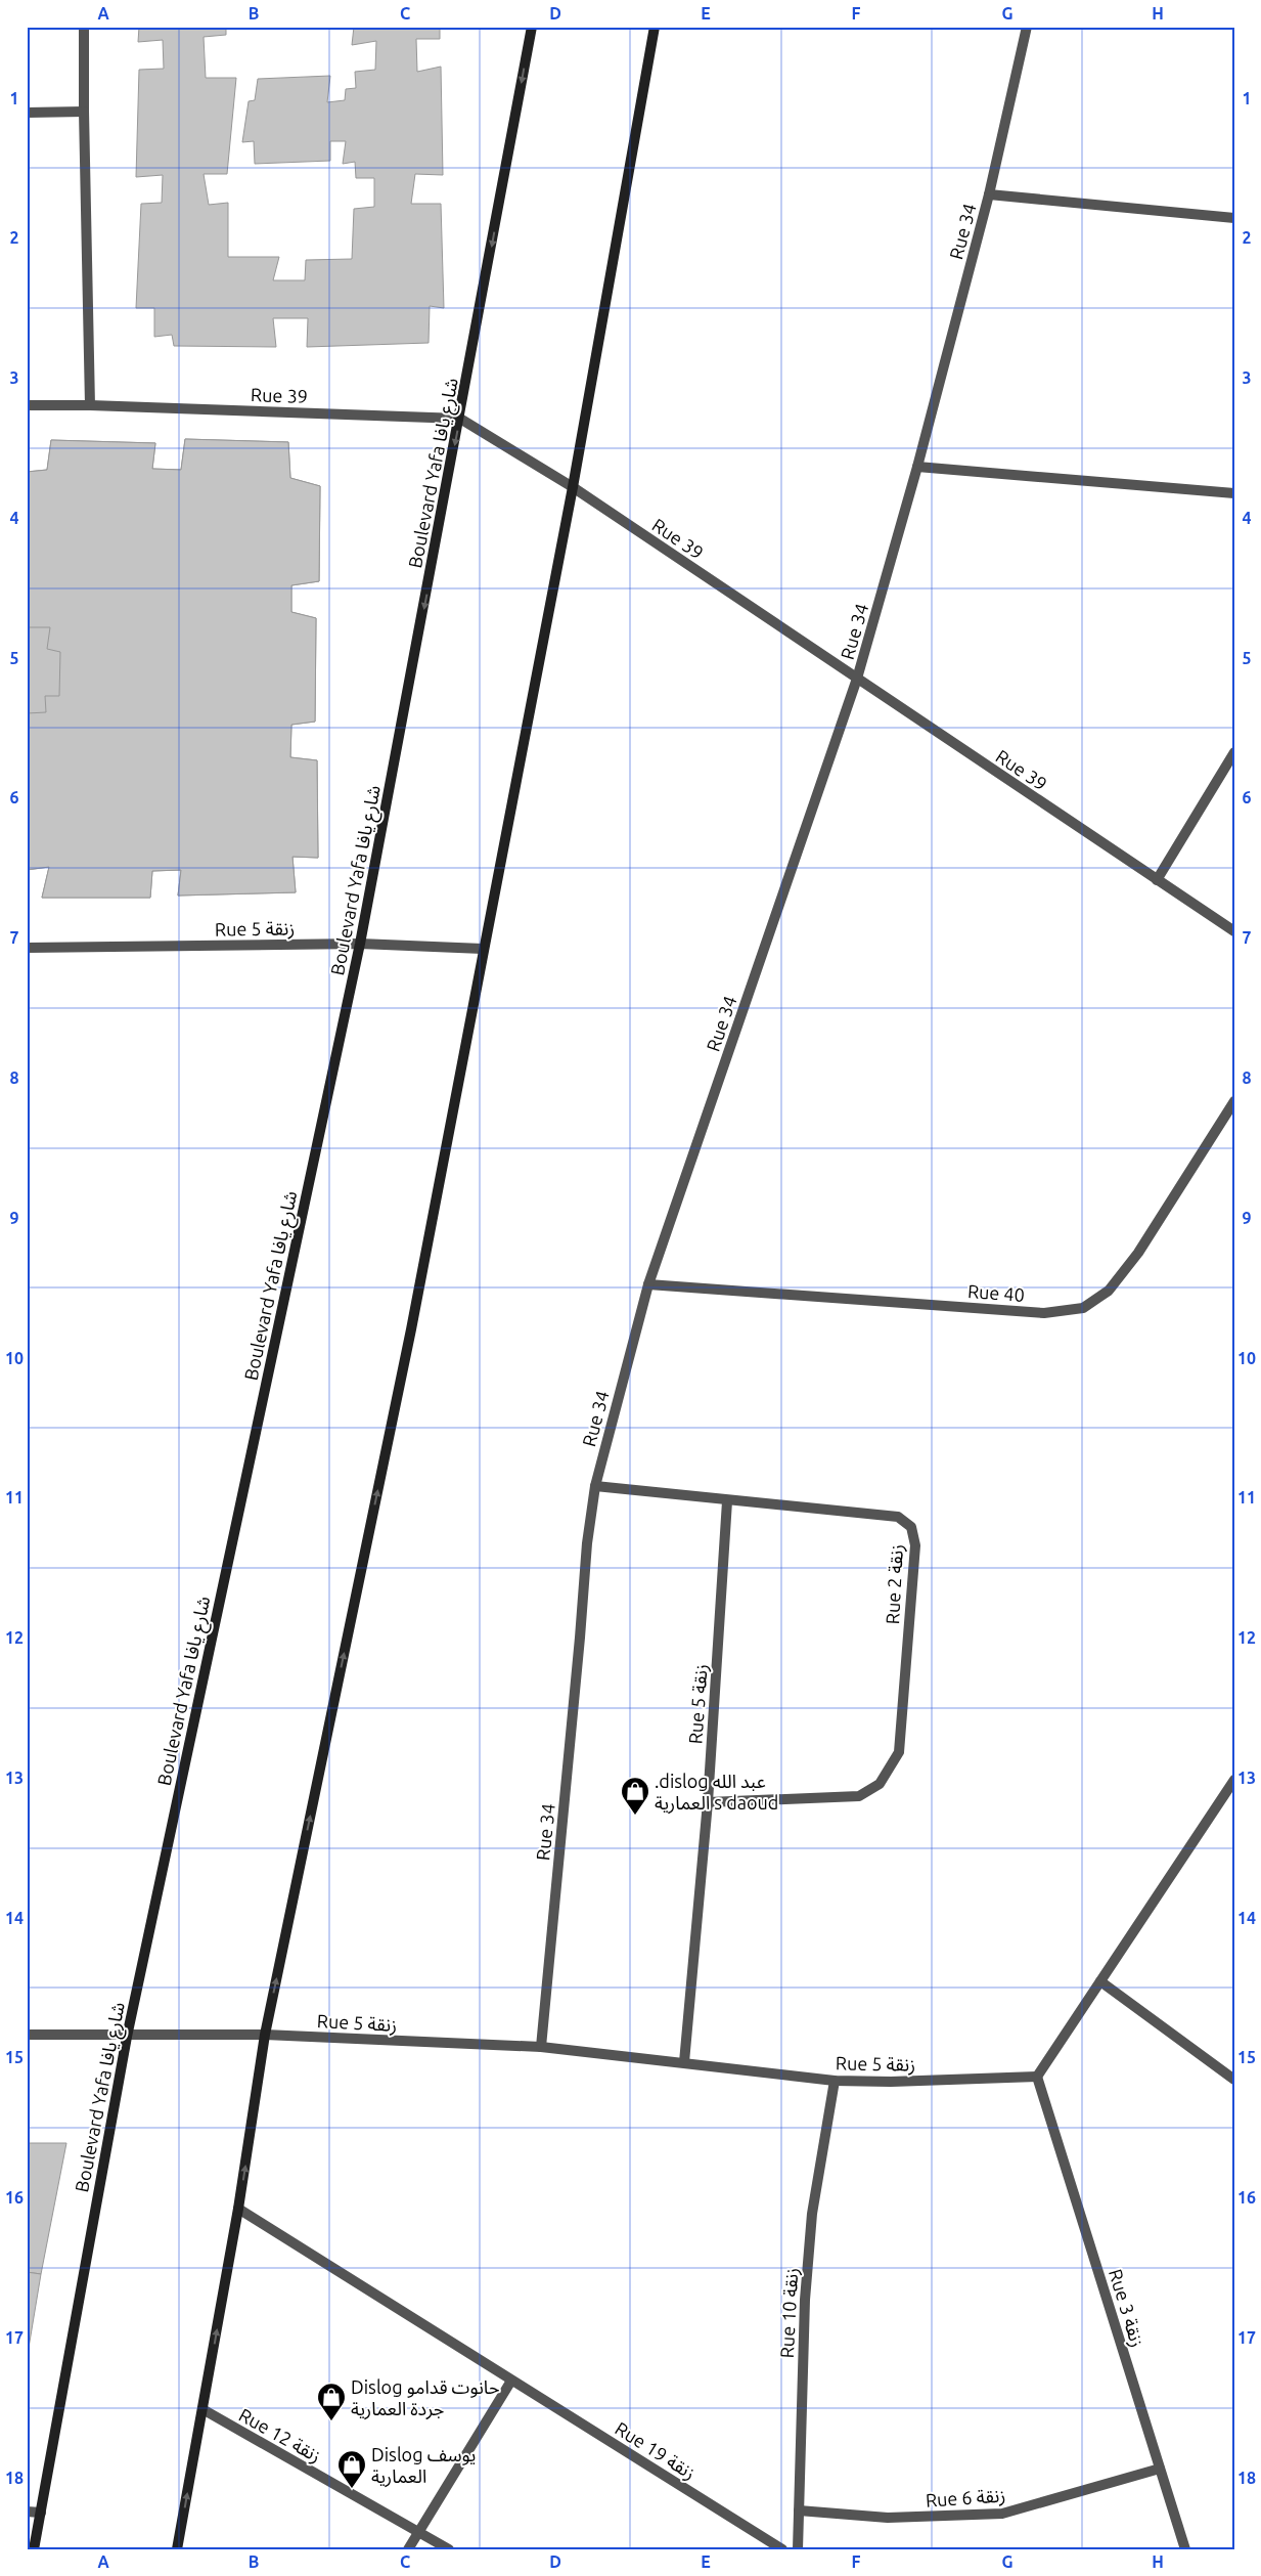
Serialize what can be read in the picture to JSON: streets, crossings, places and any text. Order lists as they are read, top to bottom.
{
  "streets": {
    "street": [
      "Rue 34",
      "Rue 39",
      "Boulevard Yafa شارع يافا",
      "Rue 5 زنقة",
      "Rue 40",
      "Rue 2 زنقة",
      "Rue 3 زنقة",
      "Rue 10 زنقة",
      "Rue 12 زنقة",
      "Rue 19 زنقة",
      "Rue 6 زنقة"
    ]
  },
  "crossings": [
    ["Rue 34", "Rue 39"],
    ["Rue 34", "Rue 5 زنقة"],
    ["Rue 34", "Rue 40"],
    ["Rue 34", "Rue 2 زنقة"],
    ["Rue 39", "Boulevard Yafa شارع يافا"],
    ["Boulevard Yafa شارع يافا", "Rue 5 زنقة"],
    ["Rue 5 زنقة", "Rue 2 زنقة"],
    ["Rue 5 زنقة", "Rue 3 زنقة"],
    ["Rue 5 زنقة", "Rue 10 زنقة"],
    ["Rue 3 زنقة", "Rue 6 زنقة"],
    ["Rue 10 زنقة", "Rue 6 زنقة"]
  ],
  "one_way": ["Boulevard Yafa شارع يافا"],
  "places": {
    "shop": [".dislog عبد الله العمارية s daoud", "Dislog حانوت قدامو جردة العمارية", "Dislog يوسف العمارية"]
  },
  "grid": {
    "columns": [
      "A",
      "B",
      "C",
      "D",
      "E",
      "F",
      "G",
      "H"
    ],
    "rows": [
      "1",
      "2",
      "3",
      "4",
      "5",
      "6",
      "7",
      "8",
      "9",
      "10",
      "11",
      "12",
      "13",
      "14",
      "15",
      "16",
      "17",
      "18"
    ]
  }
}
